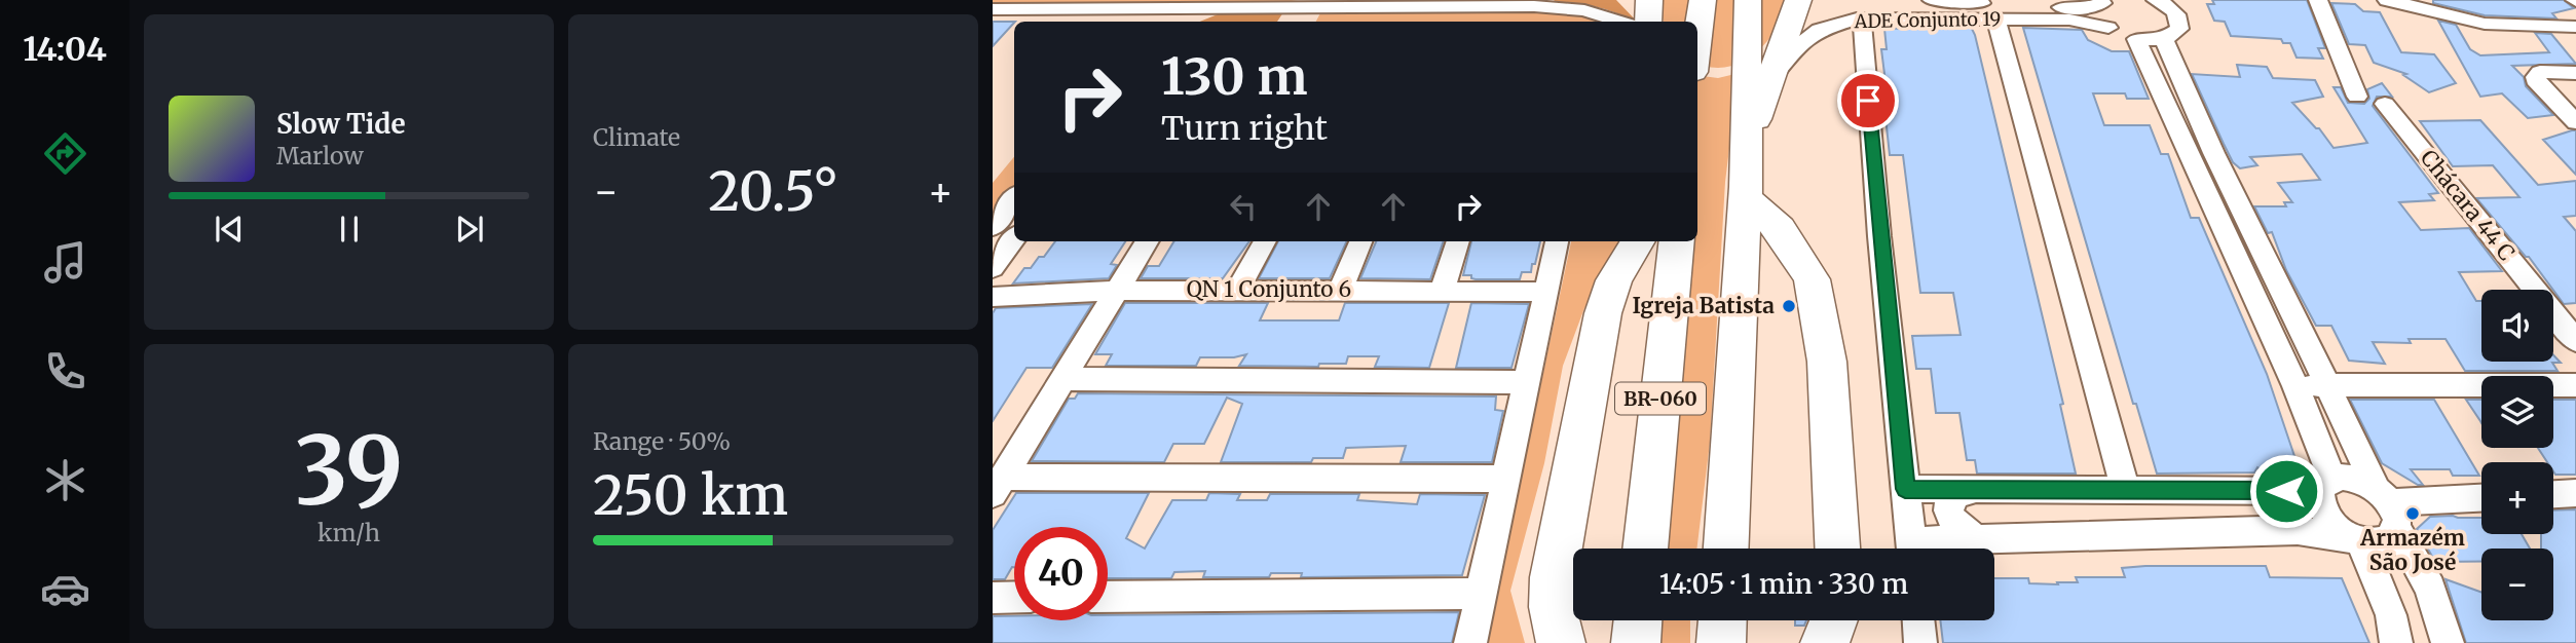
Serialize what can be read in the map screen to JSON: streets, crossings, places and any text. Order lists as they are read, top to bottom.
{
  "streets": {
    "highway": ["BR-060"],
    "street": ["ADE Conjunto 19", "Chácara 44 C", "QN 1 Conjunto 6"]
  },
  "places": ["Igreja Batista", "Armazém São José"],
  "page": {
    "tabs": "14:04",
    "tile": [
      "Climate",
      ["39", "km/h"],
      ["Range · 50%", "250 km"]
    ],
    "turn": ["130 m", "Turn right"],
    "song": ["Slow Tide", "Marlow"],
    "heat": ["−", "20.5°", "+"],
    "map_buttons": ["+", "−"],
    "limit": "40",
    "trip": "14:05 · 1 min · 330 m"
  }
}
